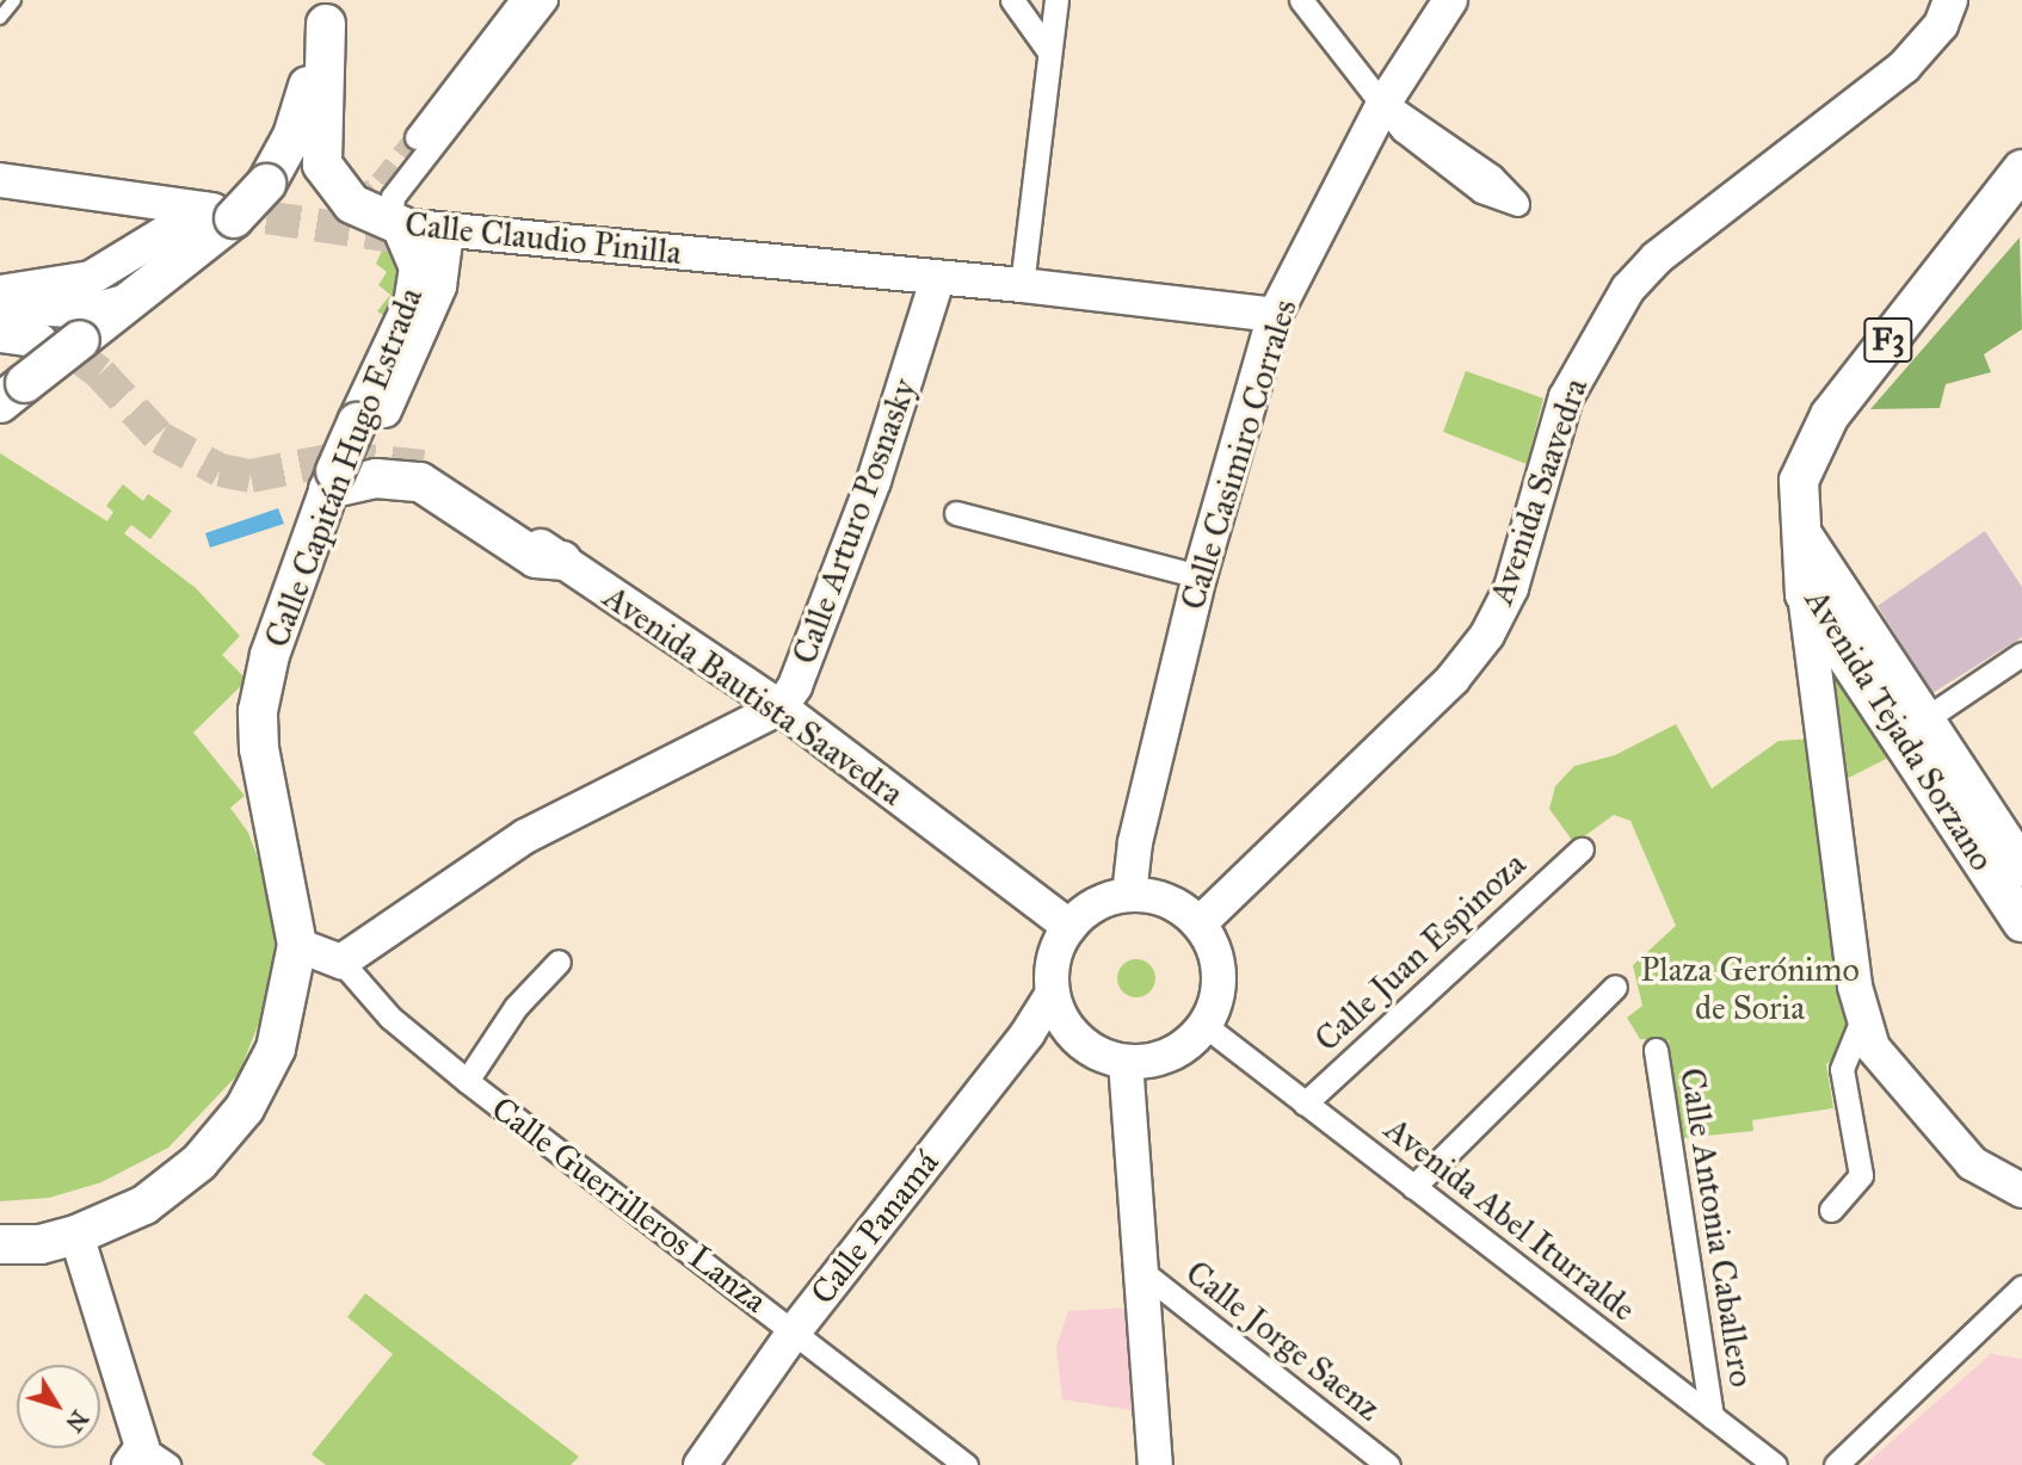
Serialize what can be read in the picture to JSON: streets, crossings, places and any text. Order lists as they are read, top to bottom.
{
  "streets": {
    "main road": [
      "Calle Claudio Pinilla",
      "F3",
      "Calle Casimiro Corrales",
      "Calle Capitán Hugo Estrada",
      "Avenida Saavedra",
      "Calle Arturo Posnasky",
      "Avenida Bautista Saavedra",
      "Avenida Tejada Sorzano",
      "Calle Guerrilleros Lanza",
      "Calle Panamá"
    ],
    "street": [
      "Calle Juan Espinoza",
      "Avenida Abel Iturralde",
      "Calle Antonia Caballero",
      "Calle Jorge Saenz"
    ]
  },
  "crossings": [
    ["Calle Claudio Pinilla", "Calle Casimiro Corrales"],
    ["Calle Claudio Pinilla", "Calle Capitán Hugo Estrada"],
    ["Calle Claudio Pinilla", "Calle Arturo Posnasky"],
    ["Calle Casimiro Corrales", "Avenida Saavedra"],
    ["Calle Casimiro Corrales", "Avenida Bautista Saavedra"],
    ["Calle Casimiro Corrales", "Avenida Abel Iturralde"],
    ["Calle Casimiro Corrales", "Calle Panamá"],
    ["Calle Capitán Hugo Estrada", "Calle Guerrilleros Lanza"],
    ["Avenida Saavedra", "Avenida Bautista Saavedra"],
    ["Avenida Saavedra", "Avenida Abel Iturralde"],
    ["Avenida Saavedra", "Calle Panamá"],
    ["Calle Arturo Posnasky", "Avenida Bautista Saavedra"],
    ["Avenida Bautista Saavedra", "Avenida Abel Iturralde"],
    ["Avenida Bautista Saavedra", "Calle Panamá"],
    ["Calle Juan Espinoza", "Avenida Abel Iturralde"],
    ["Calle Guerrilleros Lanza", "Calle Panamá"],
    ["Avenida Abel Iturralde", "Calle Panamá"],
    ["Avenida Abel Iturralde", "Calle Antonia Caballero"]
  ],
  "parks": ["Plaza Gerónimo de Soria"],
  "north": "bottom right"
}
